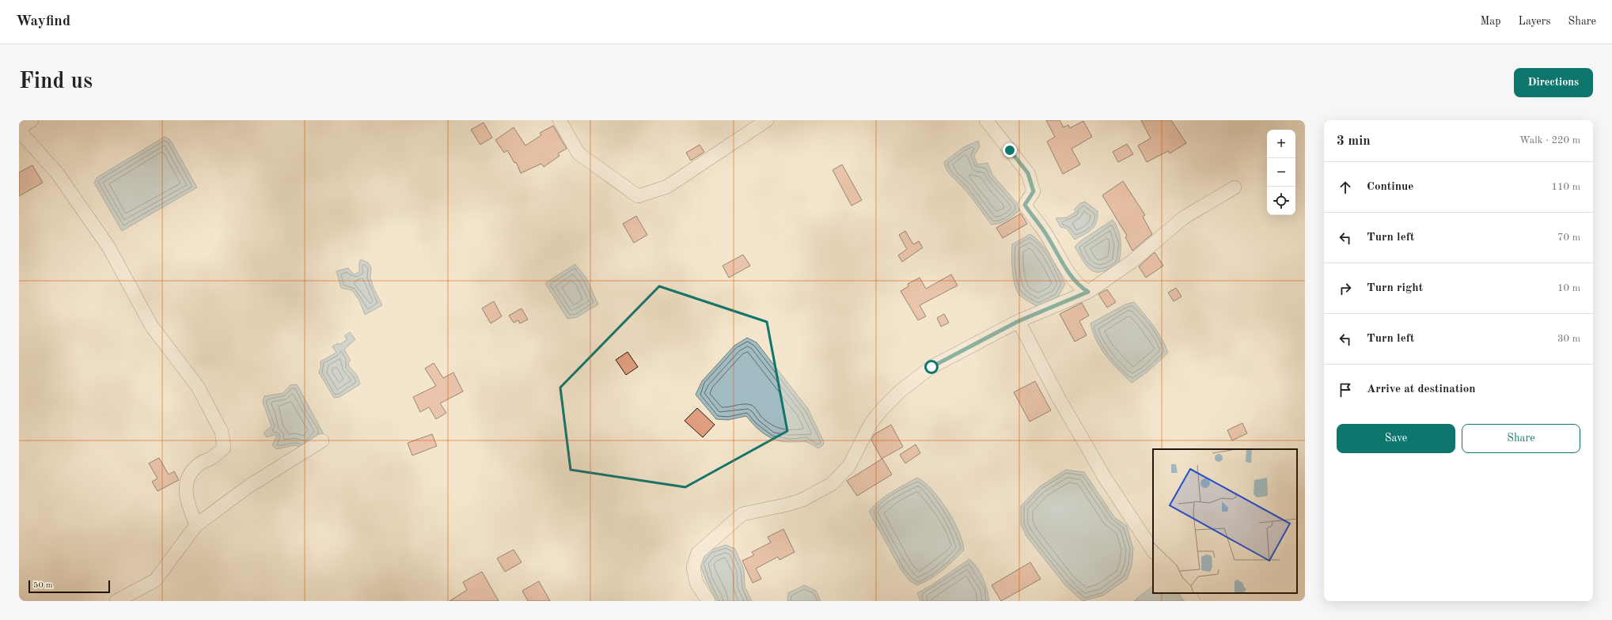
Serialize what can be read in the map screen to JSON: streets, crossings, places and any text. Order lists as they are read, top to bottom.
{
  "scale_bar": "50 m",
  "page": {
    "header": "Wayfind",
    "nav": ["Map", "Layers", "Share"],
    "buttons": [
      "Directions",
      ["Save", "Share"]
    ],
    "title": "Find us",
    "heading": ["3 min", "Walk · 220 m"],
    "map_buttons": ["+", "−"],
    "list": [
      ["Continue", "110 m"],
      ["Turn left", "70 m"],
      ["Turn right", "10 m"],
      ["Turn left", "30 m"],
      "Arrive at destination"
    ],
    "scale": "50 m"
  }
}
